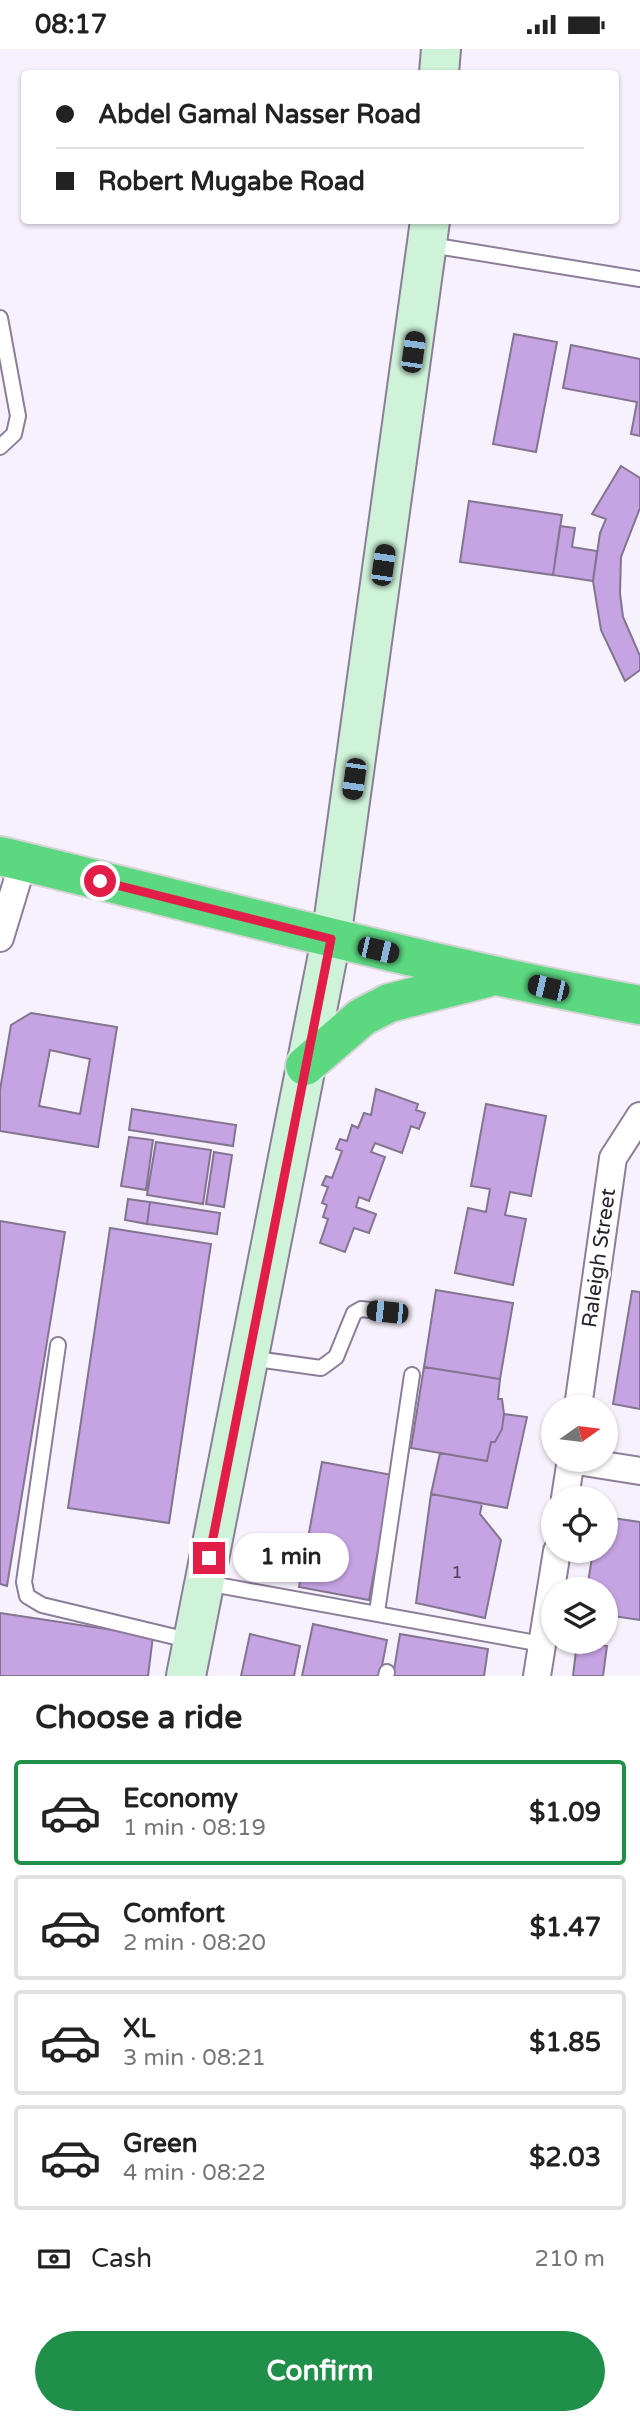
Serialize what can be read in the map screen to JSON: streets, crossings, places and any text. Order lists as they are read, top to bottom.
{
  "streets": {
    "street": ["Raleigh Street"]
  },
  "house_numbers": ["1"],
  "north": "right",
  "page": {
    "status": "08:17",
    "banner": ["Abdel Gamal Nasser Road", "Robert Mugabe Road"],
    "bubble": "1 min",
    "heading": "Choose a ride",
    "list": [
      {
        "name": "Economy",
        "note": "1 min · 08:19",
        "value": "$1.09"
      },
      {
        "name": "Comfort",
        "note": "2 min · 08:20",
        "value": "$1.47"
      },
      {
        "name": "XL",
        "note": "3 min · 08:21",
        "value": "$1.85"
      },
      {
        "name": "Green",
        "note": "4 min · 08:22",
        "value": "$2.03"
      }
    ],
    "pay": ["Cash", "210 m"],
    "buttons": "Confirm"
  }
}
